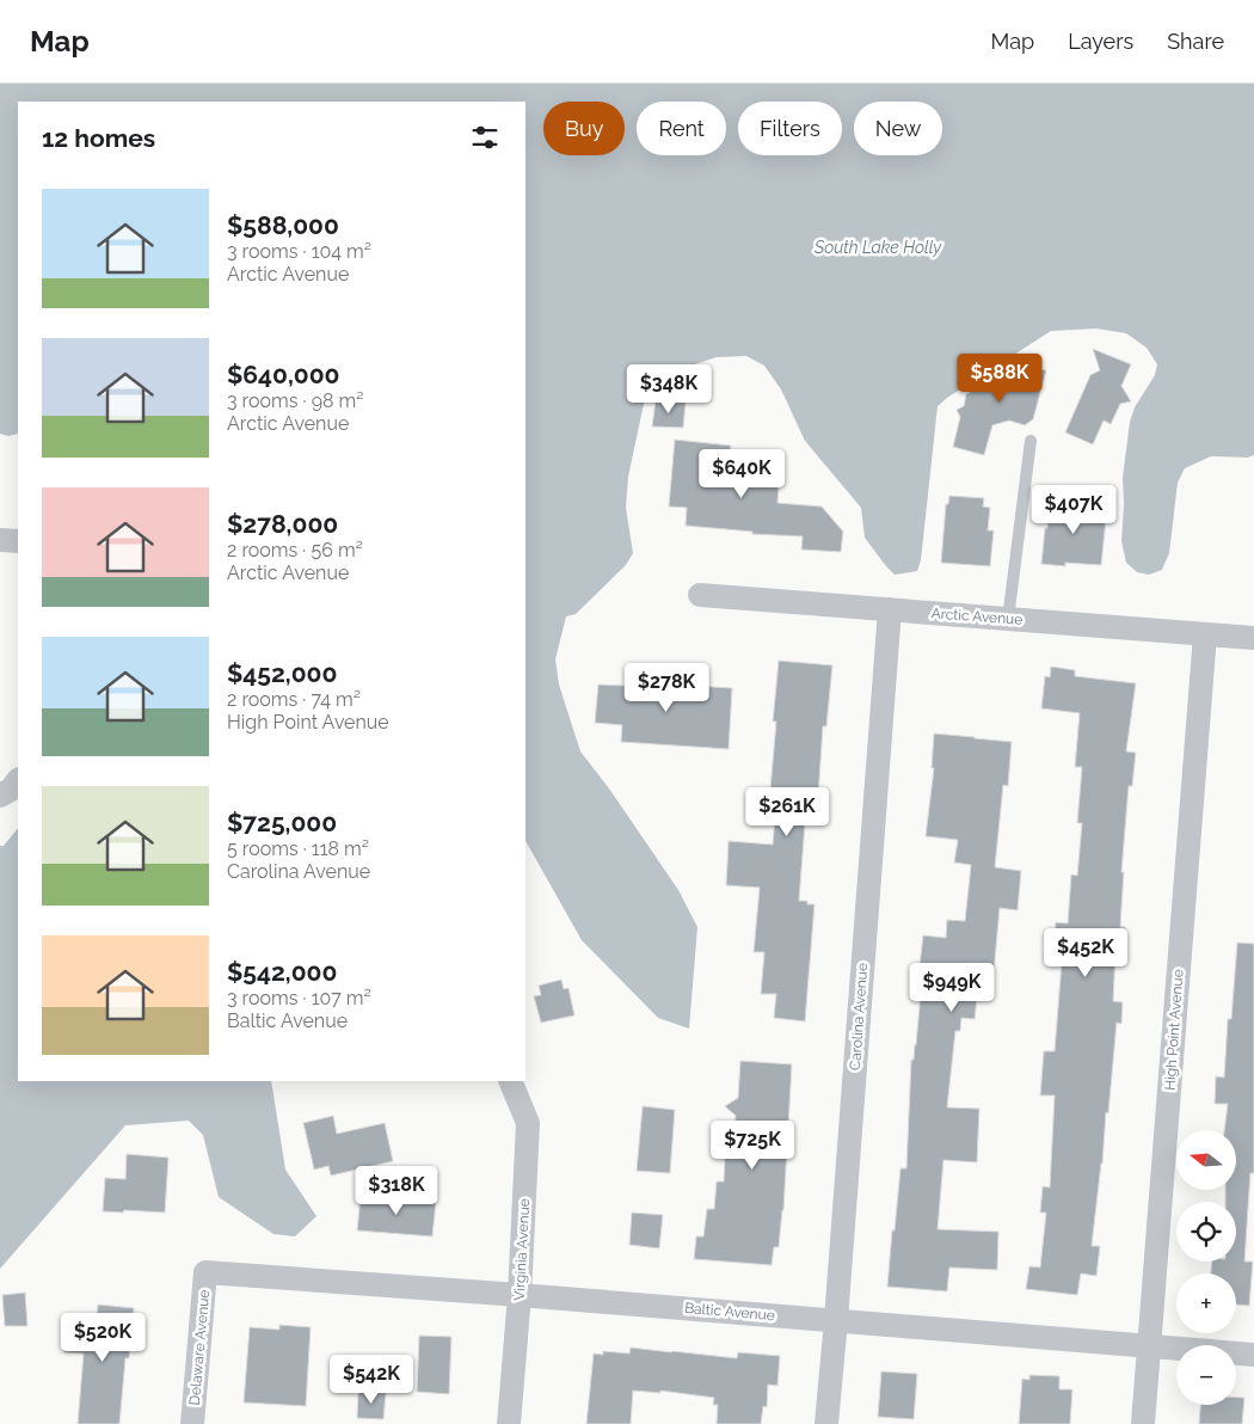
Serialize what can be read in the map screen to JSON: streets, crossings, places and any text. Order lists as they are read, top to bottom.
{
  "streets": {
    "street": [
      "Arctic Avenue",
      "Carolina Avenue",
      "High Point Avenue",
      "Virginia Avenue",
      "Baltic Avenue",
      "Delaware Avenue"
    ]
  },
  "crossings": [
    ["Arctic Avenue", "Carolina Avenue"],
    ["Arctic Avenue", "High Point Avenue"],
    ["Carolina Avenue", "Baltic Avenue"],
    ["High Point Avenue", "Baltic Avenue"],
    ["Virginia Avenue", "Baltic Avenue"],
    ["Baltic Avenue", "Delaware Avenue"]
  ],
  "water": ["South Lake Holly"],
  "north": "left",
  "page": {
    "header": "Map",
    "nav": ["Map", "Layers", "Share"],
    "chip": [
      "Buy",
      "Rent",
      "Filters",
      "New"
    ],
    "heading": "12 homes",
    "list": [
      {
        "name": "$588,000",
        "note": "3 rooms · 104 m² · Arctic Avenue"
      },
      {
        "name": "$640,000",
        "note": "3 rooms · 98 m² · Arctic Avenue"
      },
      {
        "name": "$278,000",
        "note": "2 rooms · 56 m² · Arctic Avenue"
      },
      {
        "name": "$452,000",
        "note": "2 rooms · 74 m² · High Point Avenue"
      },
      {
        "name": "$725,000",
        "note": "5 rooms · 118 m² · Carolina Avenue"
      },
      {
        "name": "$542,000",
        "note": "3 rooms · 107 m² · Baltic Avenue"
      }
    ],
    "price": [
      "$588K",
      "$348K",
      "$640K",
      "$407K",
      "$278K",
      "$261K",
      "$452K",
      "$949K",
      "$725K",
      "$318K",
      "$520K",
      "$542K"
    ],
    "map_buttons": ["+", "−"]
  }
}
